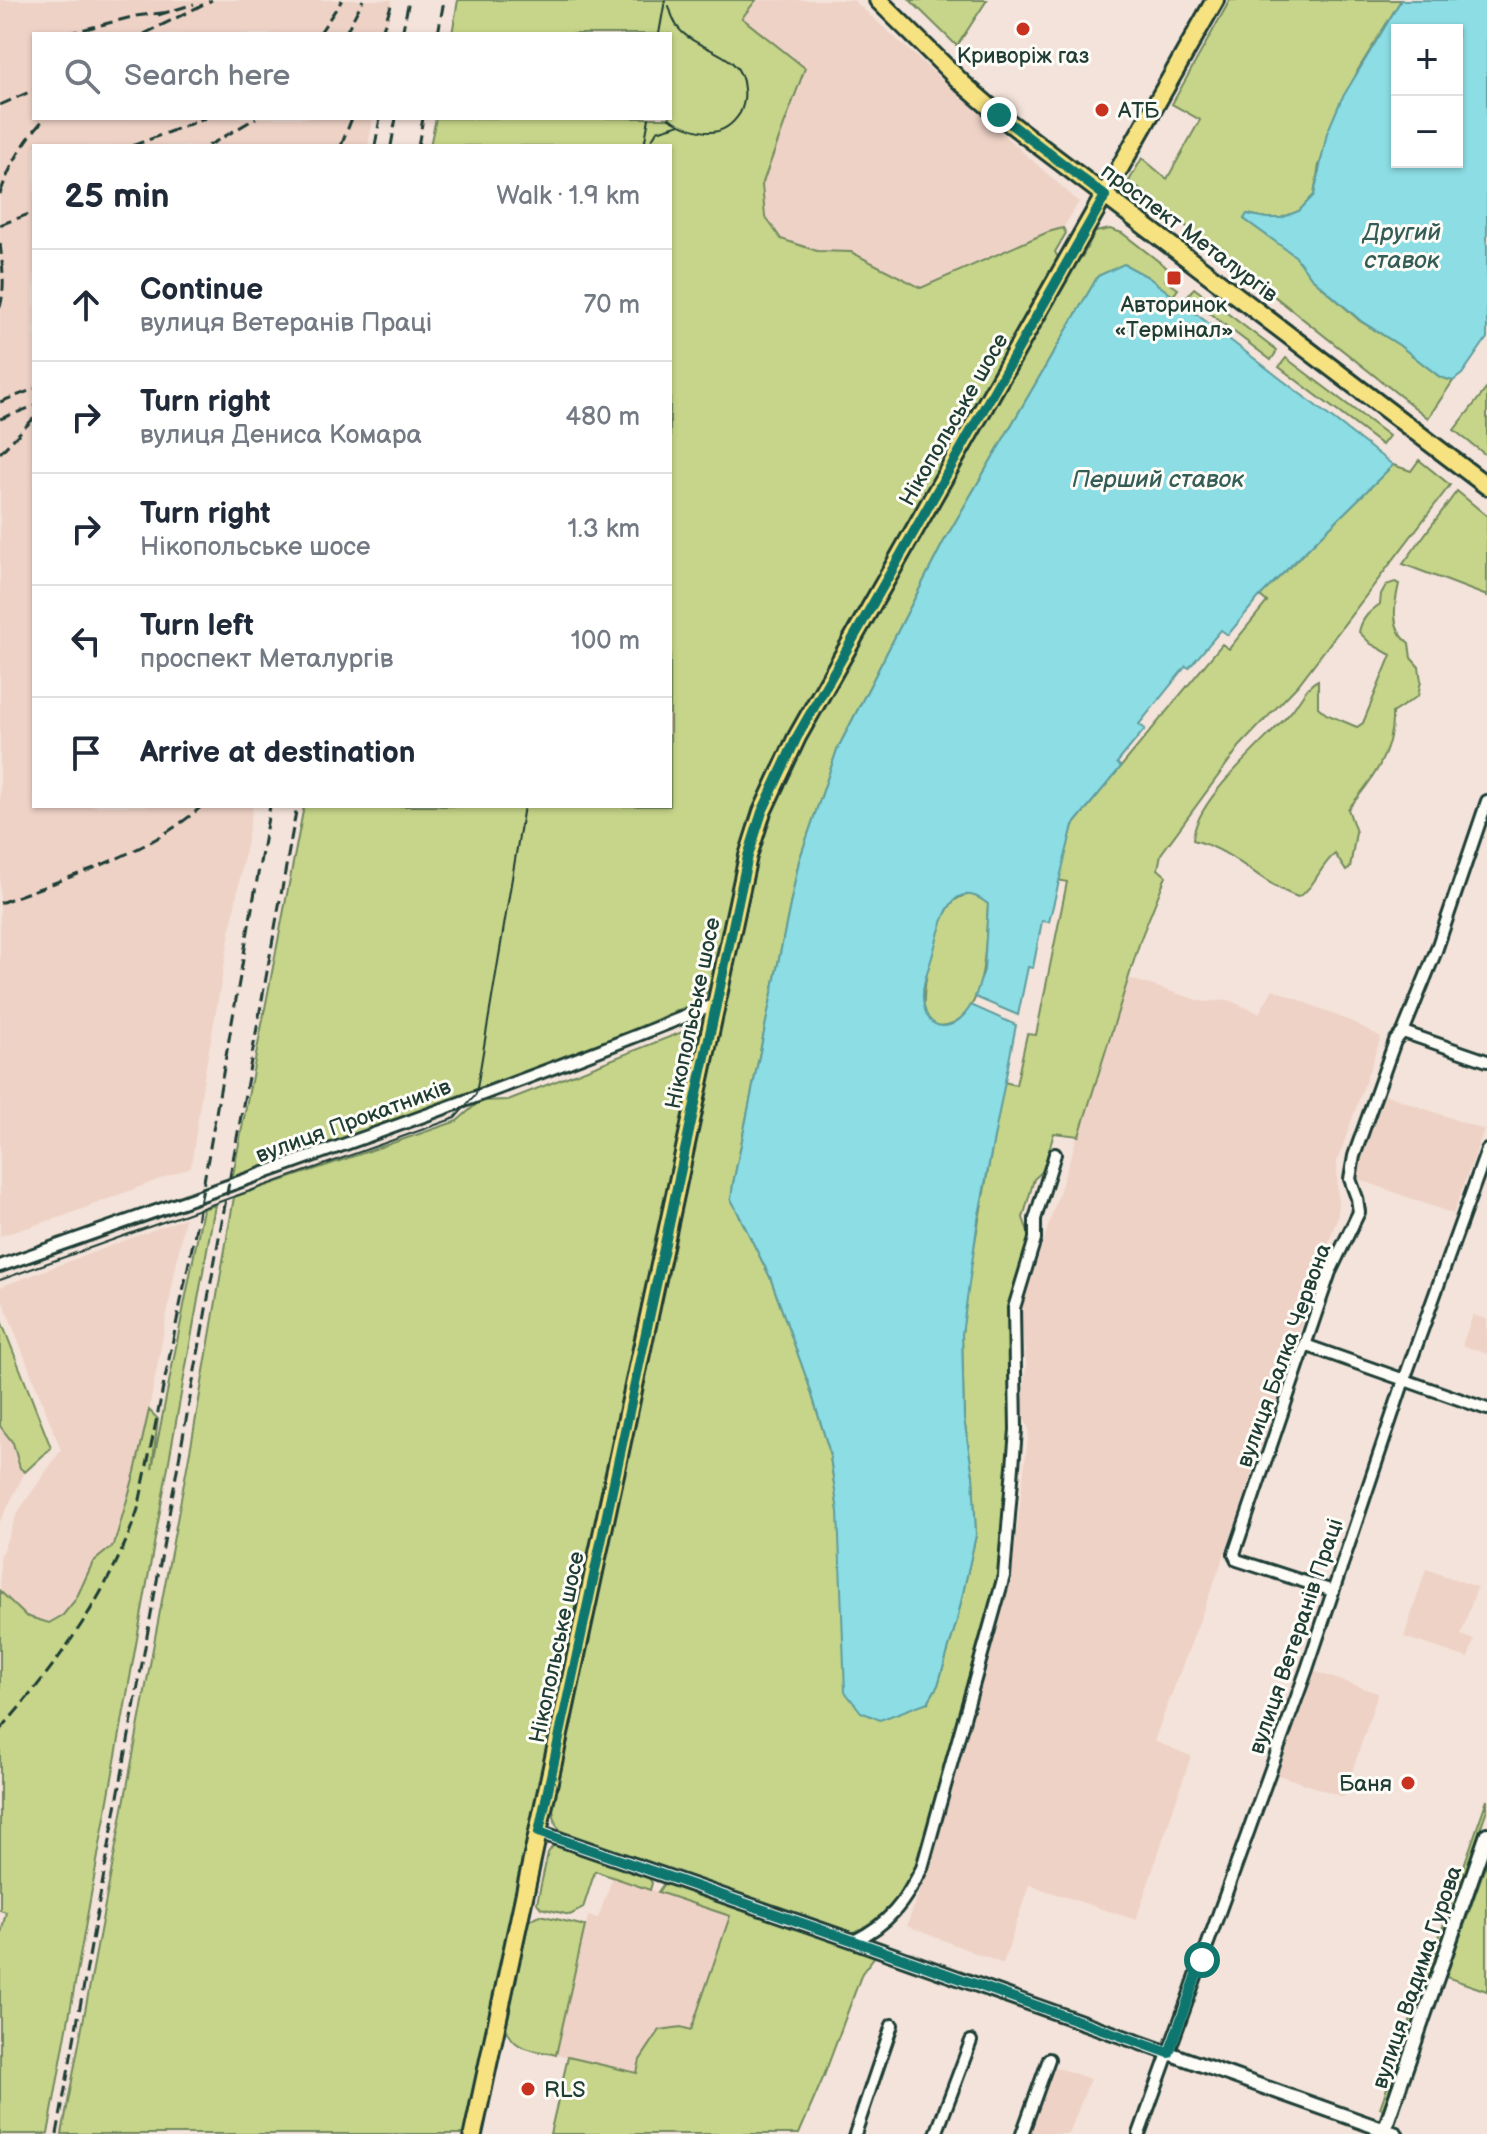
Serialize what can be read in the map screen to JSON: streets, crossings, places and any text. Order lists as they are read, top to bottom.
{
  "streets": {
    "main road": ["проспект Металургів", "Нікопольське шосе"],
    "street": [
      "вулиця Прокатників",
      "вулиця Балка Червона",
      "вулиця Ветеранів Праці",
      "вулиця Вадима Гурова"
    ]
  },
  "crossings": [
    ["проспект Металургів", "Нікопольське шосе"],
    ["Нікопольське шосе", "вулиця Прокатників"],
    ["вулиця Балка Червона", "вулиця Ветеранів Праці"]
  ],
  "water": ["Другий ставок", "Перший ставок"],
  "places": {
    "other": [
      "Криворіж газ",
      "АТБ",
      "Баня",
      "RLS"
    ],
    "transit": ["Авторинок «Термінал»"]
  },
  "page": {
    "map_buttons": ["+", "−"],
    "search": "Search here",
    "heading": ["25 min", "Walk · 1.9 km"],
    "list": [
      ["Continue", "вулиця Ветеранів Праці", "70 m"],
      ["Turn right", "вулиця Дениса Комара", "480 m"],
      ["Turn right", "Нікопольське шосе", "1.3 km"],
      ["Turn left", "проспект Металургів", "100 m"],
      "Arrive at destination"
    ]
  }
}
